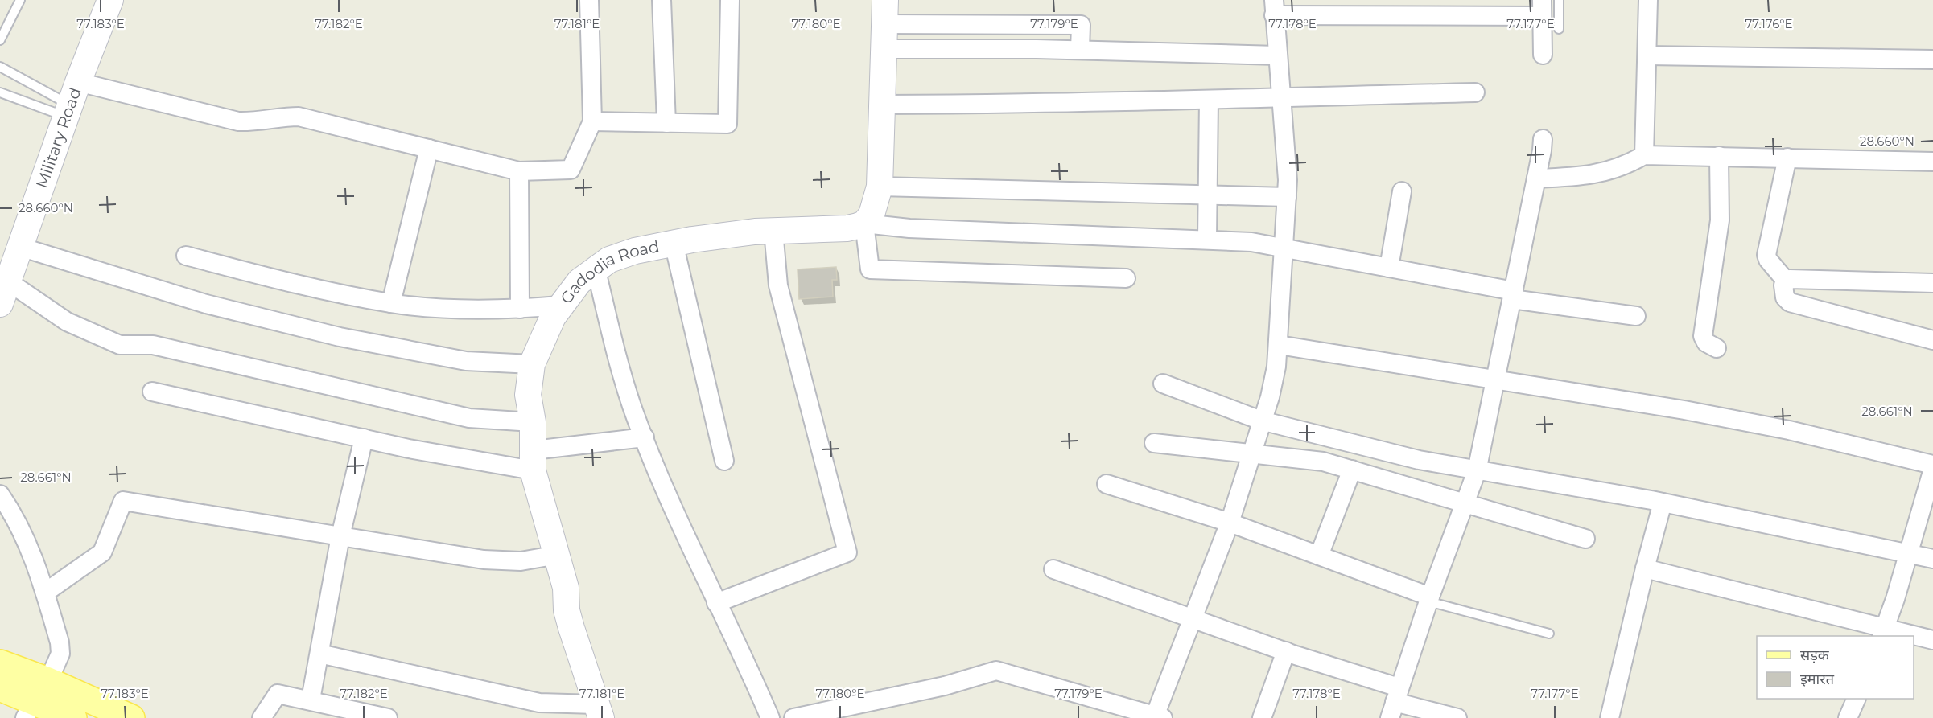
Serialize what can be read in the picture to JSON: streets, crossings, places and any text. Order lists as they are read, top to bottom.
{
  "streets": {
    "street": ["Military Road", "Gadodia Road"]
  },
  "legend": ["सड़क", "इमारत"],
  "coordinates": [
    "77.183°E",
    "77.182°E",
    "77.181°E",
    "77.180°E",
    "77.179°E",
    "77.178°E",
    "77.177°E",
    "77.176°E",
    "28.660°N",
    "28.661°N"
  ]
}
